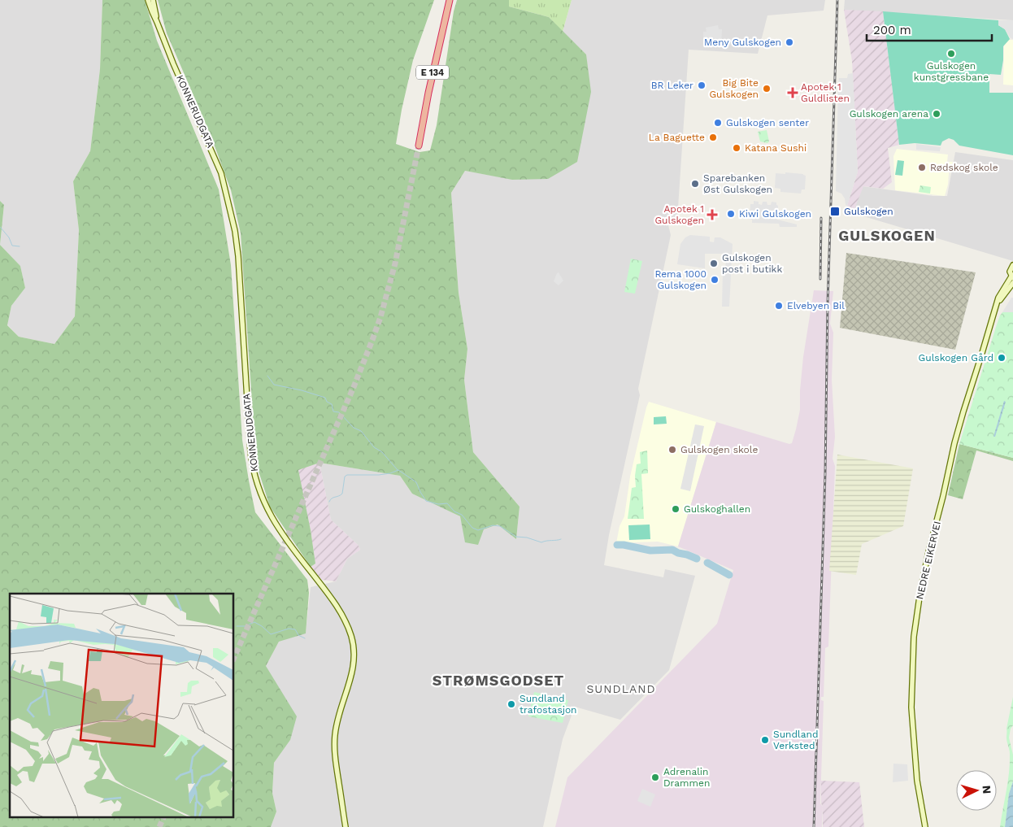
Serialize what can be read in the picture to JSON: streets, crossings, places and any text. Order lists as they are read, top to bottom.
{
  "streets": {
    "highway": ["E 134"],
    "main road": ["KONNERUDGATA", "NEDRE EIKERVEI"]
  },
  "districts": ["GULSKOGEN", "STRØMSGODSET", "SUNDLAND"],
  "places": {
    "other": [
      "Meny Gulskogen",
      "Gulskogen kunstgressbane",
      "BR Leker",
      "Big Bite Gulskogen",
      "Gulskogen arena",
      "Gulskogen senter",
      "La Baguette",
      "Katana Sushi",
      "Rødskog skole",
      "Sparebanken Øst Gulskogen",
      "Kiwi Gulskogen",
      "Gulskogen post i butikk",
      "Rema 1000 Gulskogen",
      "Elvebyen Bil",
      "Gulskogen Gård",
      "Gulskogen skole",
      "Gulskoghallen",
      "Sundland trafostasjon",
      "Sundland Verksted",
      "Adrenalin Drammen"
    ],
    "health": ["Apotek 1 Guldlisten", "Apotek 1 Gulskogen"],
    "transit": ["Gulskogen"]
  },
  "scale_bar": "200 m",
  "north": "right"
}
